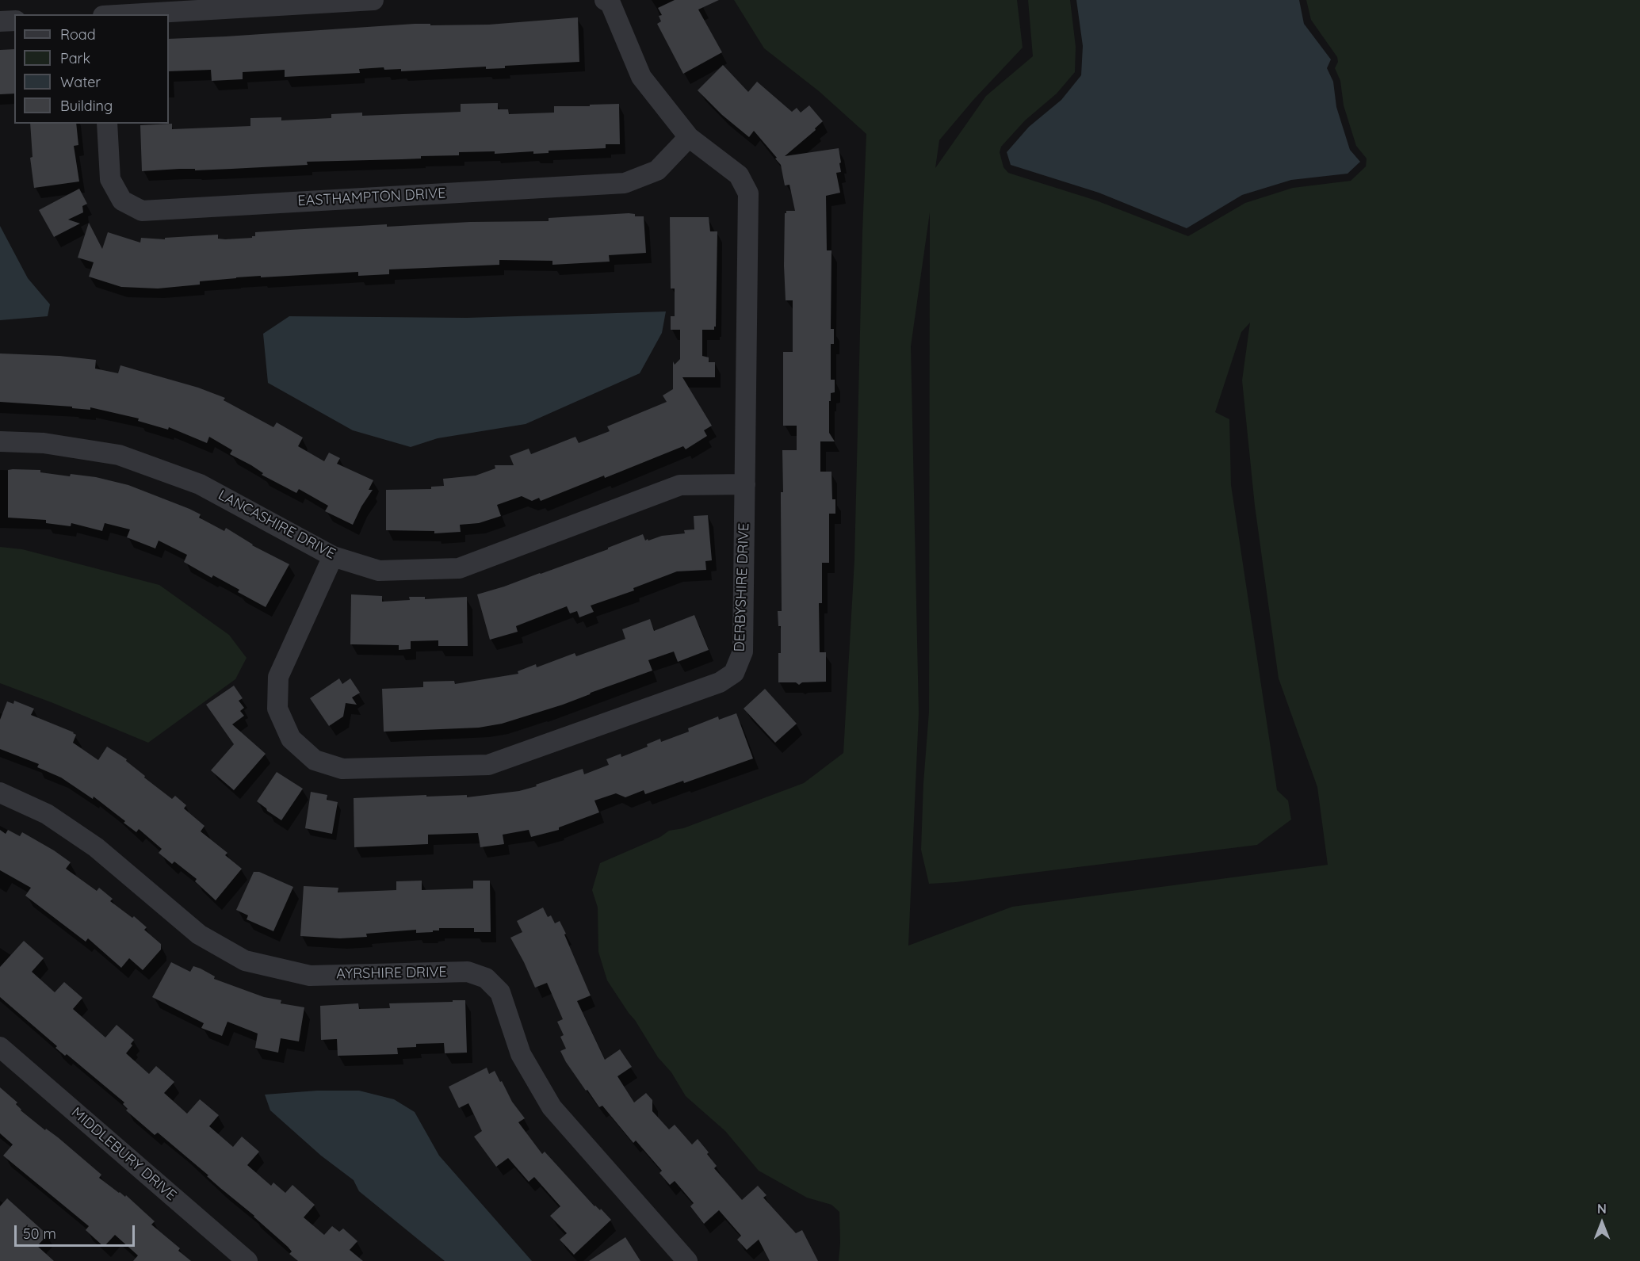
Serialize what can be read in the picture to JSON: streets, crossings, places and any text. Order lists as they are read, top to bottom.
{
  "streets": {
    "street": [
      "EASTHAMPTON DRIVE",
      "LANCASHIRE DRIVE",
      "DERBYSHIRE DRIVE",
      "AYRSHIRE DRIVE",
      "MIDDLEBURY DRIVE"
    ]
  },
  "crossings": [
    ["EASTHAMPTON DRIVE", "DERBYSHIRE DRIVE"],
    ["LANCASHIRE DRIVE", "DERBYSHIRE DRIVE"]
  ],
  "legend": [
    "Road",
    "Park",
    "Water",
    "Building"
  ],
  "scale_bar": "50 m",
  "north": "top"
}
